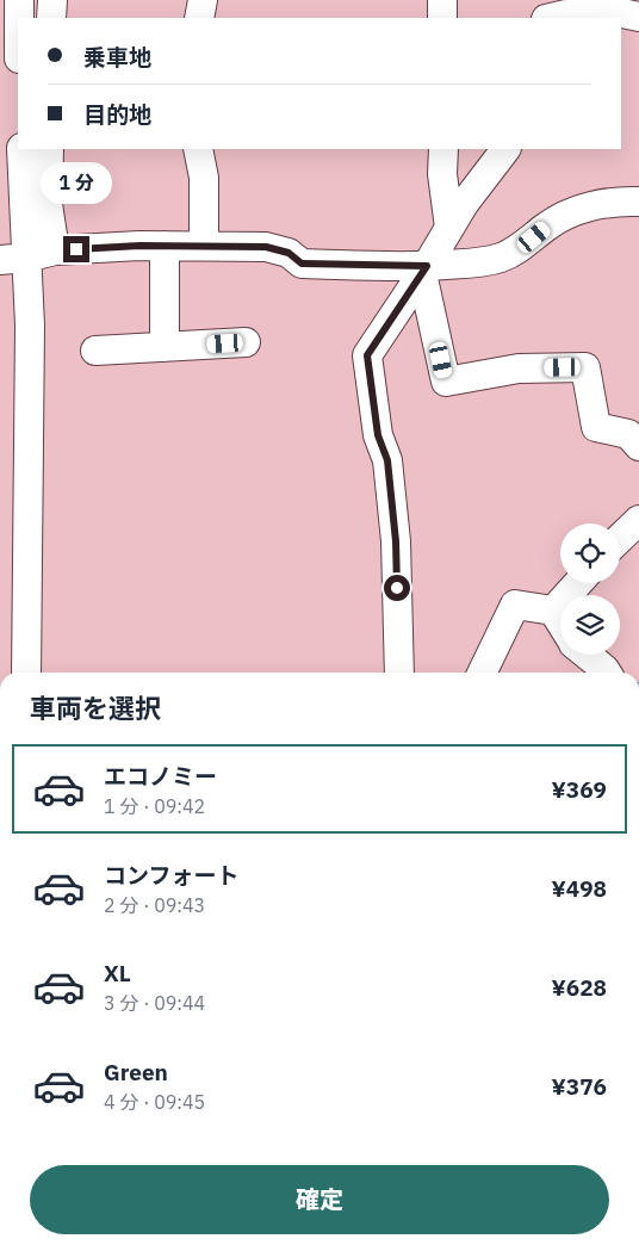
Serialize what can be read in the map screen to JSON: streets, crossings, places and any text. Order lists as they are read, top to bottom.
{
  "page": {
    "banner": ["乗車地", "目的地"],
    "bubble": "1 分",
    "heading": "車両を選択",
    "list": [
      {
        "name": "エコノミー",
        "note": "1 分 · 09:42",
        "value": "¥369"
      },
      {
        "name": "コンフォート",
        "note": "2 分 · 09:43",
        "value": "¥498"
      },
      {
        "name": "XL",
        "note": "3 分 · 09:44",
        "value": "¥628"
      },
      {
        "name": "Green",
        "note": "4 分 · 09:45",
        "value": "¥376"
      }
    ],
    "buttons": "確定"
  }
}
